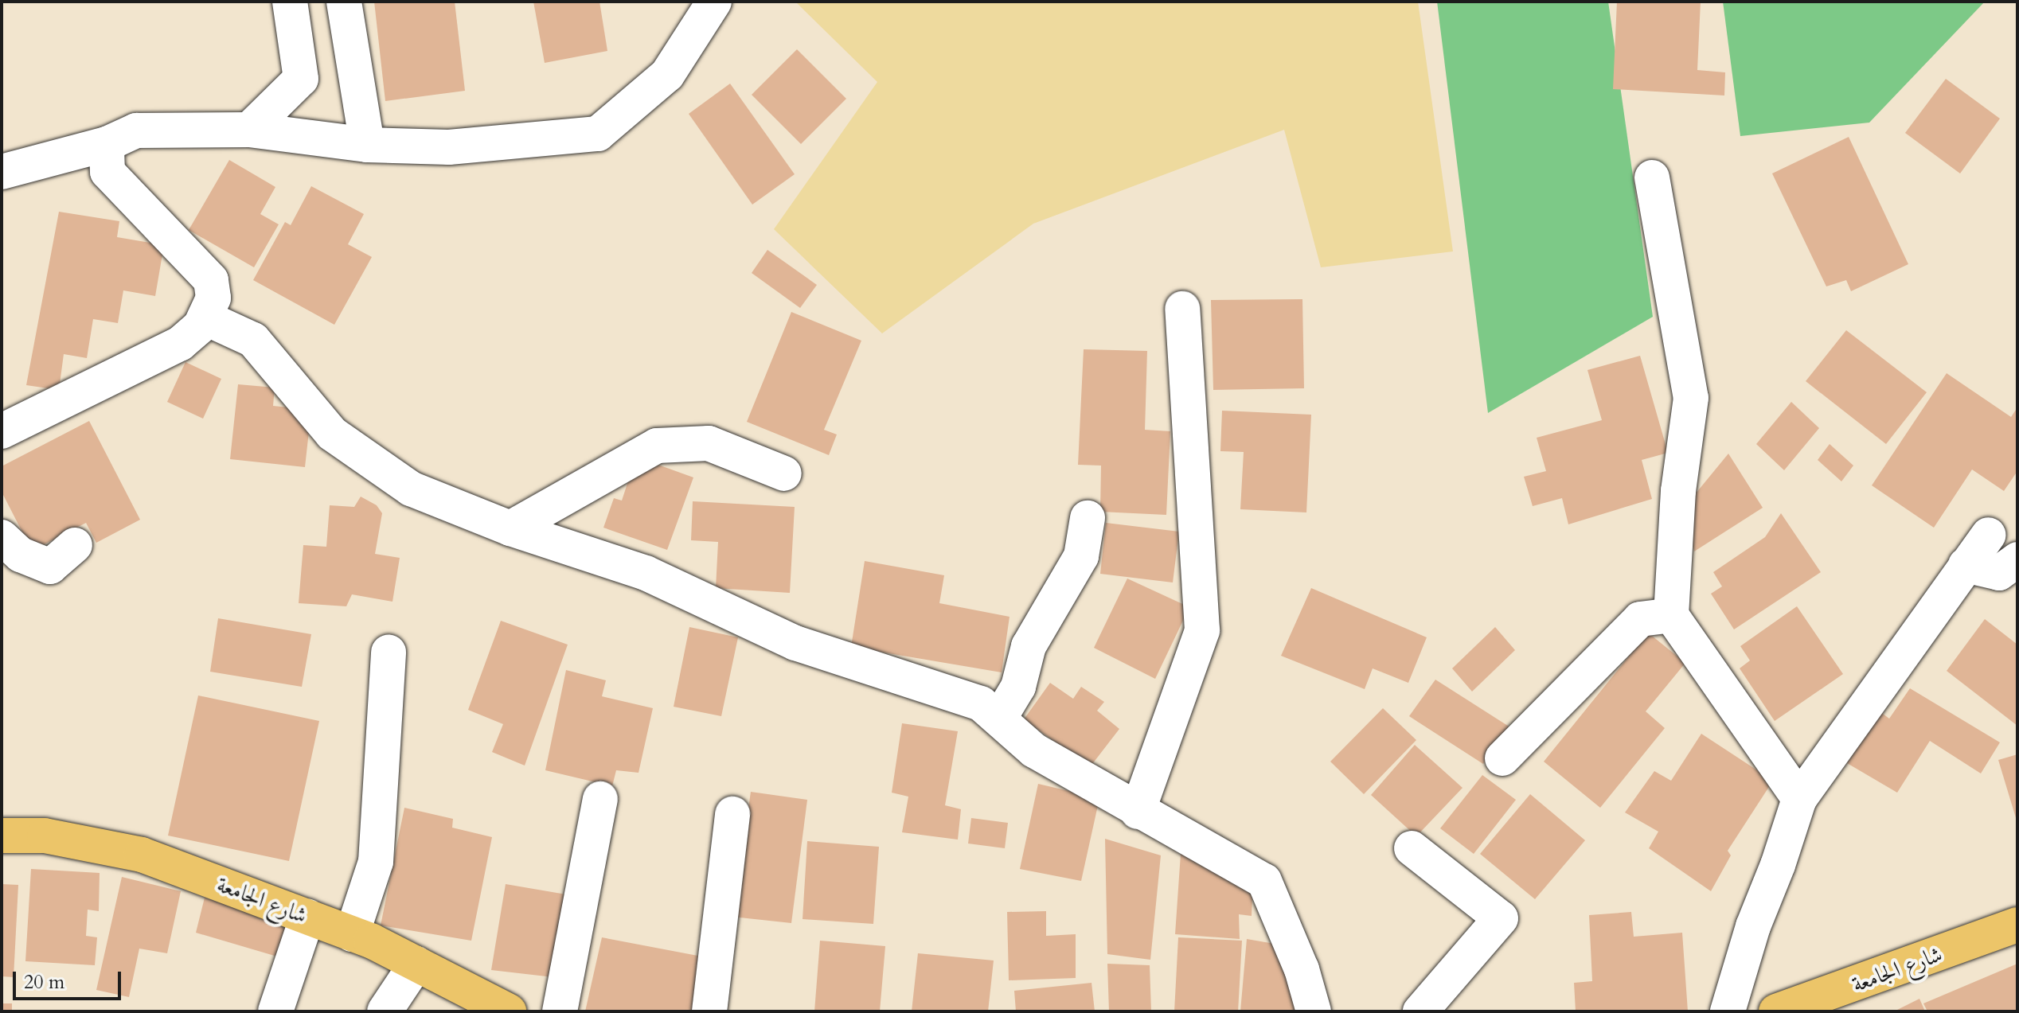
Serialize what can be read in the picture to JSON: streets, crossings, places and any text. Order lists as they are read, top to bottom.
{
  "streets": {
    "main road": ["شارع الجامعة"]
  },
  "scale_bar": "20 m"
}
